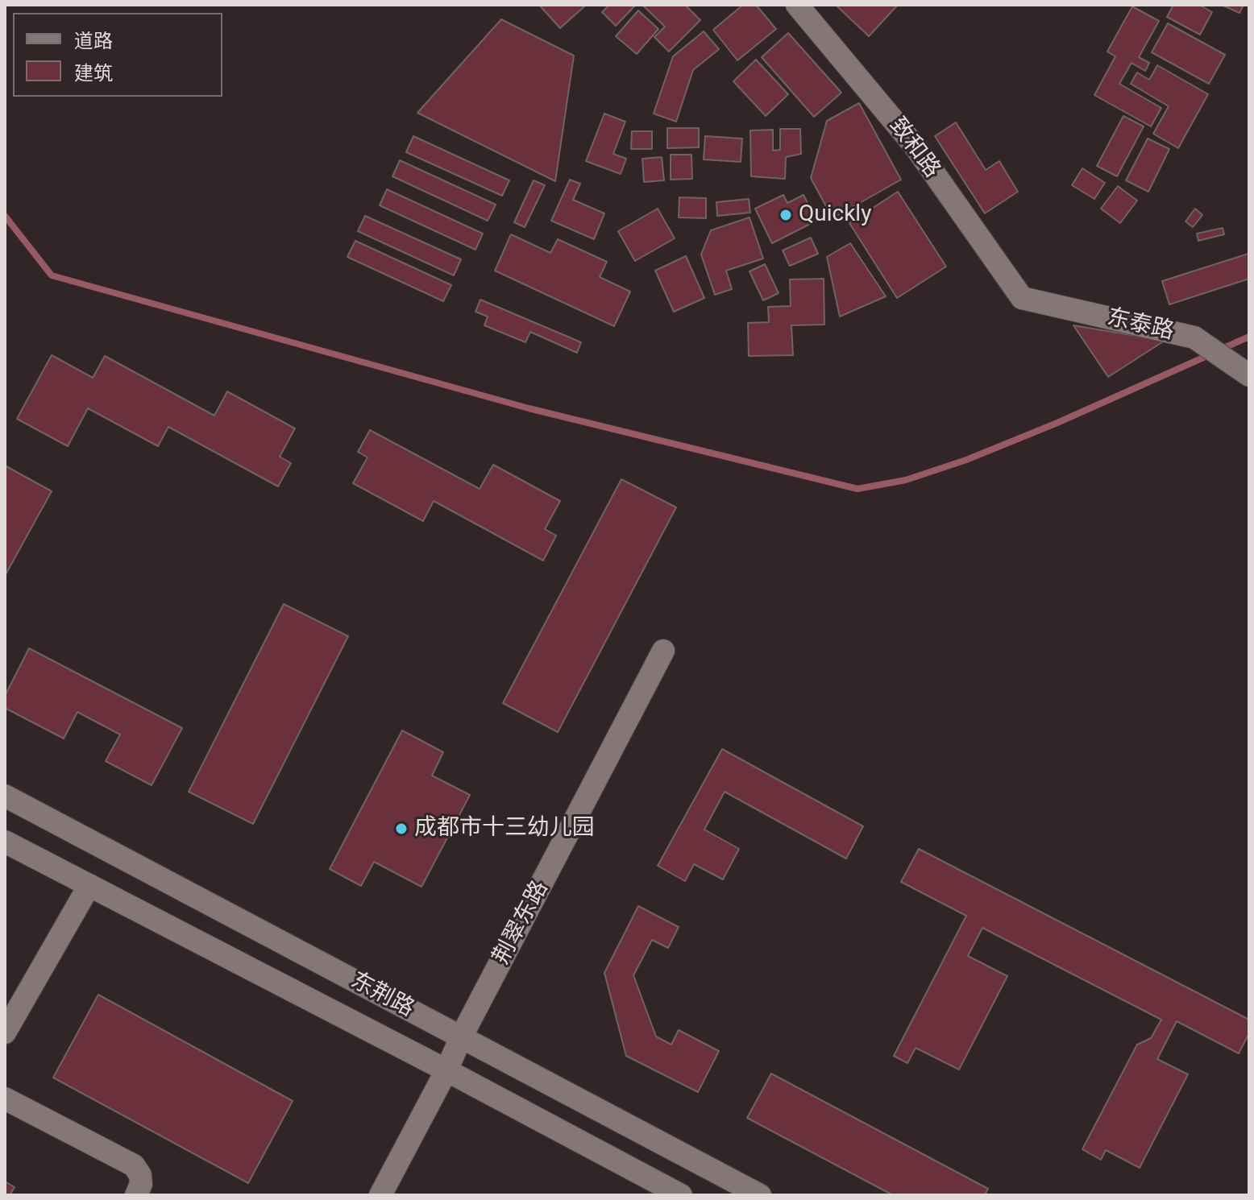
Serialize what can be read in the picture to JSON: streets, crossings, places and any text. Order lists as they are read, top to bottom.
{
  "streets": {
    "street": [
      "致和路",
      "东泰路",
      "荆翠东路",
      "东荆路"
    ]
  },
  "crossings": [
    ["致和路", "东泰路"],
    ["荆翠东路", "东荆路"]
  ],
  "places": ["Quickly", "成都市十三幼儿园"],
  "legend": ["道路", "建筑"]
}
